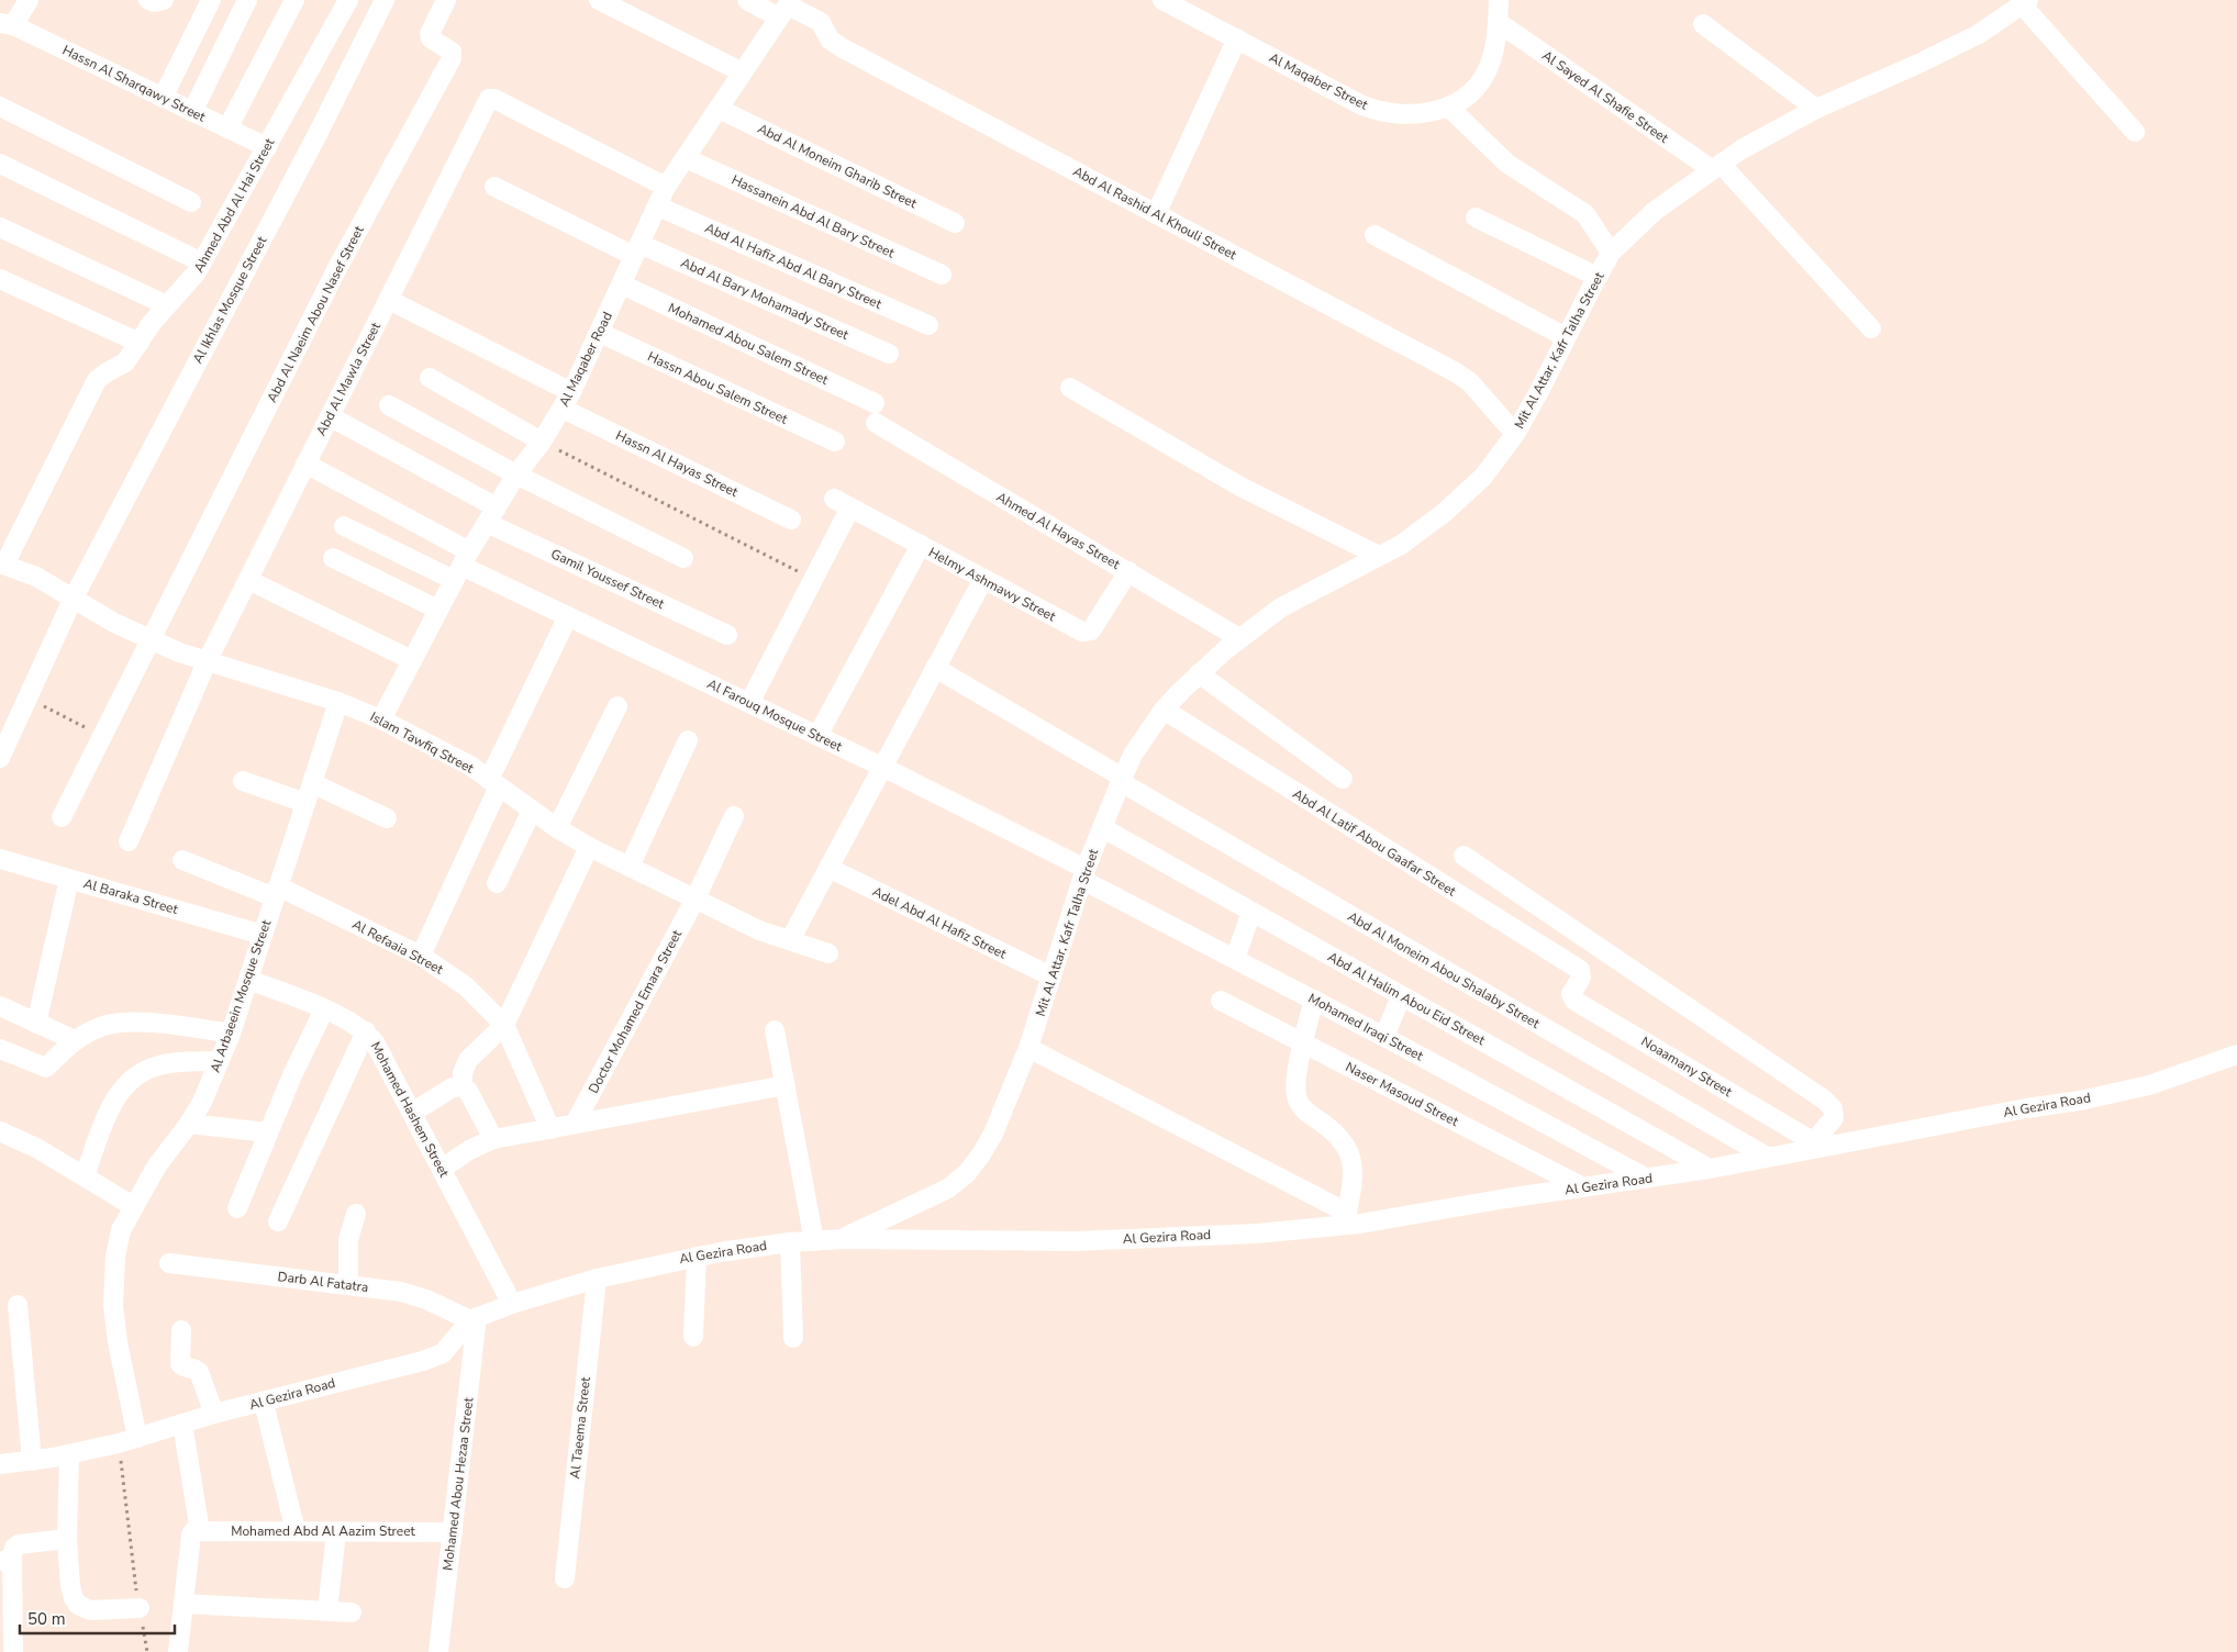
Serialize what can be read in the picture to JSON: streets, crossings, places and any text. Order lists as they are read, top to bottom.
{
  "streets": {
    "street": [
      "Al Maqaber Street",
      "Hassn Al Sharqawy Street",
      "Al Sayed Al Shafie Street",
      "Abd Al Moneim Gharib Street",
      "Ahmed Abd Al Hai Street",
      "Abd Al Rashid Al Khouli Street",
      "Hassanein Abd Al Bary Street",
      "Abd Al Hafiz Abd Al Bary Street",
      "Abd Al Bary Mohamady Street",
      "Al Ikhlas Mosque Street",
      "Abd Al Naeim Abou Nasef Street",
      "Mohamed Abou Salem Street",
      "Mit Al Attar, Kafr Talha Street",
      "Al Maqaber Road",
      "Abd Al Mawla Street",
      "Hassn Abou Salem Street",
      "Hassn Al Hayas Street",
      "Ahmed Al Hayas Street",
      "Gamil Youssef Street",
      "Helmy Ashmawy Street",
      "Al Farouq Mosque Street",
      "Islam Tawfiq Street",
      "Abd Al Latif Abou Gaafar Street",
      "Al Baraka Street",
      "Adel Abd Al Hafiz Street",
      "Al Refaaia Street",
      "Abd Al Moneim Abou Shalaby Street",
      "Al Arbaeein Mosque Street",
      "Abd Al Halim Abou Eid Street",
      "Doctor Mohamed Emara Street",
      "Mohamed Iraqi Street",
      "Noaamany Street",
      "Naser Masoud Street",
      "Al Gezira Road",
      "Mohamed Hashem Street",
      "Darb Al Fatatra",
      "Al Taeema Street",
      "Mohamed Abou Hezaa Street",
      "Mohamed Abd Al Aazim Street"
    ]
  },
  "crossings": [
    ["Al Maqaber Street", "Al Sayed Al Shafie Street"],
    ["Hassn Al Sharqawy Street", "Ahmed Abd Al Hai Street"],
    ["Al Sayed Al Shafie Street", "Mit Al Attar, Kafr Talha Street"],
    ["Abd Al Moneim Gharib Street", "Al Maqaber Road"],
    ["Ahmed Abd Al Hai Street", "Islam Tawfiq Street"],
    ["Abd Al Rashid Al Khouli Street", "Mit Al Attar, Kafr Talha Street"],
    ["Abd Al Rashid Al Khouli Street", "Al Maqaber Road"],
    ["Hassanein Abd Al Bary Street", "Al Maqaber Road"],
    ["Abd Al Hafiz Abd Al Bary Street", "Al Maqaber Road"],
    ["Abd Al Bary Mohamady Street", "Al Maqaber Road"],
    ["Al Ikhlas Mosque Street", "Islam Tawfiq Street"],
    ["Abd Al Naeim Abou Nasef Street", "Islam Tawfiq Street"],
    ["Mohamed Abou Salem Street", "Al Maqaber Road"],
    ["Mit Al Attar, Kafr Talha Street", "Ahmed Al Hayas Street"],
    ["Mit Al Attar, Kafr Talha Street", "Al Farouq Mosque Street"],
    ["Mit Al Attar, Kafr Talha Street", "Abd Al Latif Abou Gaafar Street"],
    ["Mit Al Attar, Kafr Talha Street", "Adel Abd Al Hafiz Street"],
    ["Mit Al Attar, Kafr Talha Street", "Abd Al Moneim Abou Shalaby Street"],
    ["Mit Al Attar, Kafr Talha Street", "Abd Al Halim Abou Eid Street"],
    ["Mit Al Attar, Kafr Talha Street", "Mohamed Iraqi Street"],
    ["Mit Al Attar, Kafr Talha Street", "Al Gezira Road"],
    ["Al Maqaber Road", "Abd Al Mawla Street"],
    ["Al Maqaber Road", "Hassn Abou Salem Street"],
    ["Al Maqaber Road", "Hassn Al Hayas Street"],
    ["Al Maqaber Road", "Gamil Youssef Street"],
    ["Al Maqaber Road", "Al Farouq Mosque Street"],
    ["Al Maqaber Road", "Islam Tawfiq Street"],
    ["Abd Al Mawla Street", "Hassn Al Hayas Street"],
    ["Abd Al Mawla Street", "Gamil Youssef Street"],
    ["Abd Al Mawla Street", "Islam Tawfiq Street"],
    ["Ahmed Al Hayas Street", "Helmy Ashmawy Street"],
    ["Al Farouq Mosque Street", "Mohamed Iraqi Street"],
    ["Islam Tawfiq Street", "Al Arbaeein Mosque Street"],
    ["Islam Tawfiq Street", "Doctor Mohamed Emara Street"],
    ["Abd Al Latif Abou Gaafar Street", "Noaamany Street"],
    ["Al Baraka Street", "Al Arbaeein Mosque Street"],
    ["Al Refaaia Street", "Al Arbaeein Mosque Street"],
    ["Abd Al Moneim Abou Shalaby Street", "Al Gezira Road"],
    ["Al Arbaeein Mosque Street", "Al Gezira Road"],
    ["Al Arbaeein Mosque Street", "Mohamed Hashem Street"],
    ["Abd Al Halim Abou Eid Street", "Al Gezira Road"],
    ["Mohamed Iraqi Street", "Al Gezira Road"],
    ["Noaamany Street", "Al Gezira Road"],
    ["Naser Masoud Street", "Al Gezira Road"],
    ["Al Gezira Road", "Mohamed Hashem Street"],
    ["Al Gezira Road", "Darb Al Fatatra"],
    ["Al Gezira Road", "Al Taeema Street"],
    ["Al Gezira Road", "Mohamed Abou Hezaa Street"],
    ["Darb Al Fatatra", "Mohamed Abou Hezaa Street"],
    ["Mohamed Abou Hezaa Street", "Mohamed Abd Al Aazim Street"]
  ],
  "scale_bar": "50 m"
}
